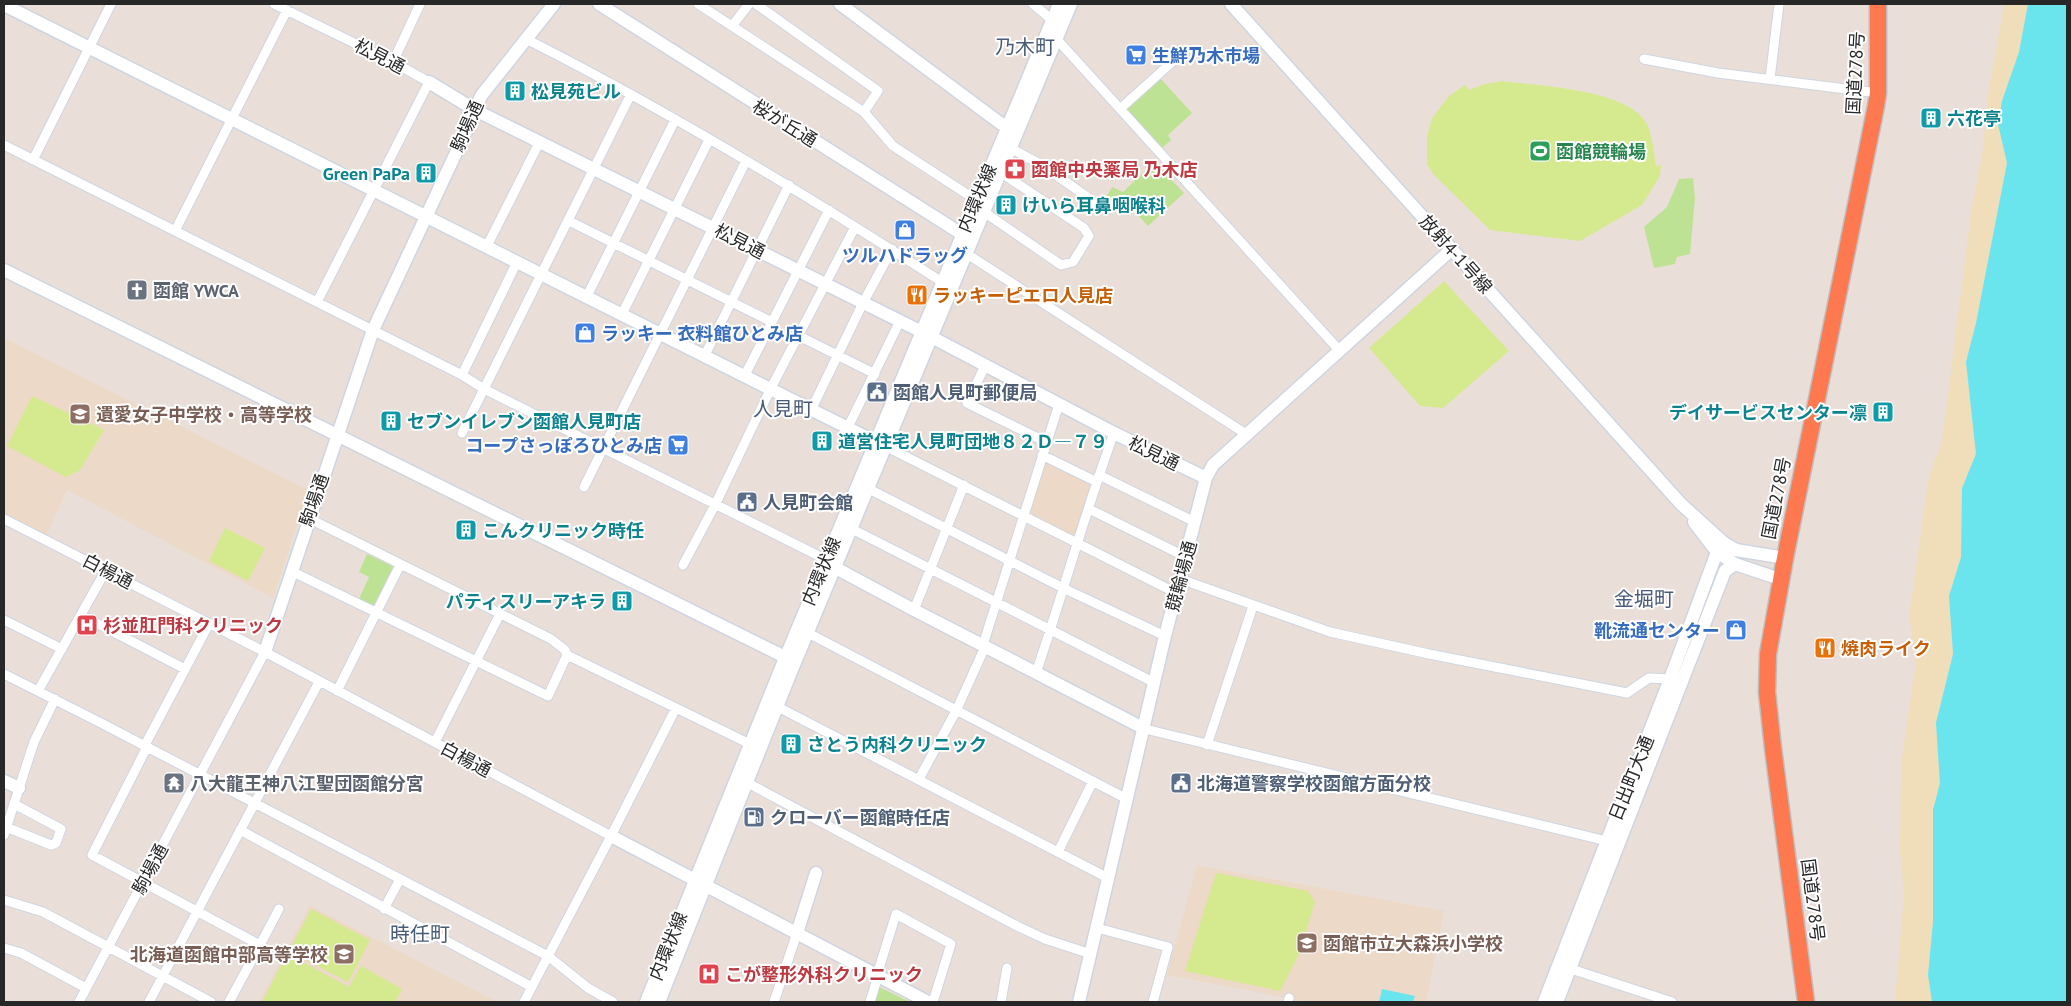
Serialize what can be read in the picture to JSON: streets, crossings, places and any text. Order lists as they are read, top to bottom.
{
  "streets": {
    "highway": ["国道278号"],
    "street": [
      "松見通",
      "桜が丘通",
      "駒場通",
      "内環状線",
      "放射4-1号線",
      "白楊通",
      "競輪場通",
      "日出町大通"
    ]
  },
  "crossings": [
    ["松見通", "駒場通"],
    ["松見通", "内環状線"],
    ["松見通", "競輪場通"],
    ["国道278号", "放射4-1号線"],
    ["桜が丘通", "内環状線"],
    ["駒場通", "白楊通"],
    ["内環状線", "白楊通"],
    ["放射4-1号線", "競輪場通"],
    ["放射4-1号線", "日出町大通"]
  ],
  "districts": [
    "乃木町",
    "人見町",
    "金堀町",
    "時任町"
  ],
  "places": {
    "supermarket": ["生鮮乃木市場", "コープさっぽろひとみ店"],
    "building": [
      "松見苑ビル",
      "六花亭",
      "Green PaPa",
      "けいら耳鼻咽喉科",
      "デイサービスセンター凛",
      "セブンイレブン函館人見町店",
      "道営住宅人見町団地８２Ｄ―７９",
      "こんクリニック時任",
      "パティスリーアキラ",
      "さとう内科クリニック"
    ],
    "sports": ["函館競輪場"],
    "pharmacy": ["函館中央薬局 乃木店"],
    "shop": ["ツルハドラッグ", "ラッキー 衣料館ひとみ店", "靴流通センター"],
    "church": ["函館 YWCA"],
    "restaurant": ["ラッキーピエロ人見店", "焼肉ライク"],
    "public building": ["函館人見町郵便局", "人見町会館", "北海道警察学校函館方面分校"],
    "school or university": ["遺愛女子中学校・高等学校", "函館市立大森浜小学校", "北海道函館中部高等学校"],
    "hospital": ["杉並肛門科クリニック", "こが整形外科クリニック"],
    "temple": ["八大龍王神八江聖団函館分宮"],
    "fuel station": ["クローバー函館時任店"]
  }
}
